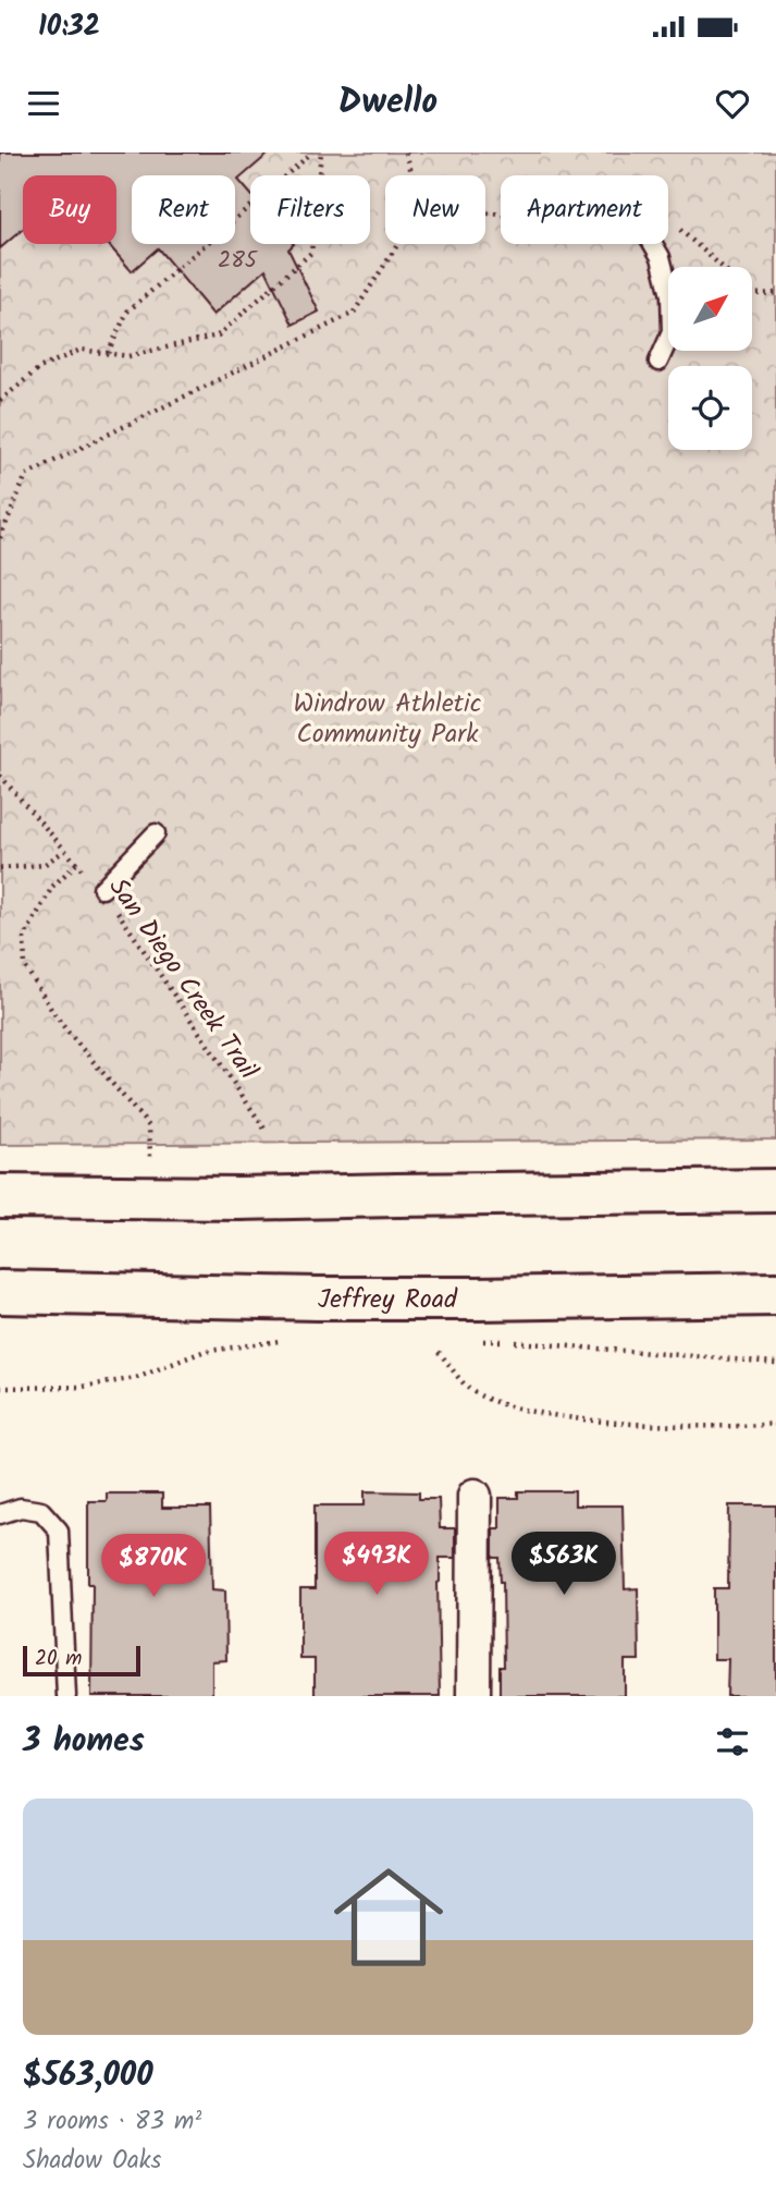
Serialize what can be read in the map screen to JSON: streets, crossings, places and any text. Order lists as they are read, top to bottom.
{
  "streets": {
    "main road": ["Jeffrey Road"],
    "path": ["San Diego Creek Trail"]
  },
  "parks": ["Windrow Athletic Community Park"],
  "house_numbers": ["285"],
  "scale_bar": "20 m",
  "north": "top right",
  "page": {
    "status": "10:32",
    "header": "Dwello",
    "chip": [
      "Buy",
      "Rent",
      "Filters",
      "New",
      "Apartment"
    ],
    "price": ["$493K", "$563K", "$870K"],
    "scale": "20 m",
    "heading": "3 homes",
    "list": [
      {
        "name": "$563,000",
        "note": "3 rooms · 83 m² · Shadow Oaks"
      }
    ]
  }
}
